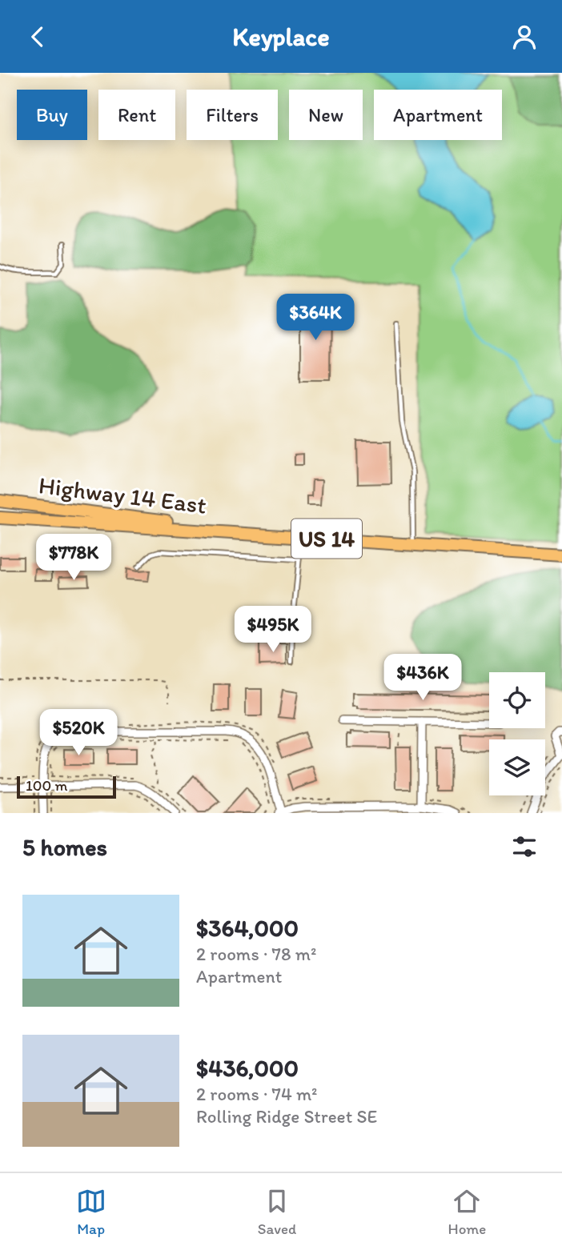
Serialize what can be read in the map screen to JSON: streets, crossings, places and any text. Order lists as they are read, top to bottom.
{
  "streets": {
    "main road": ["Highway 14 East", "US 14"]
  },
  "scale_bar": "100 m",
  "page": {
    "header": "Keyplace",
    "chip": [
      "Buy",
      "Rent",
      "Filters",
      "New",
      "Apartment"
    ],
    "price": [
      "$364K",
      "$778K",
      "$495K",
      "$436K",
      "$520K"
    ],
    "scale": "100 m",
    "heading": "5 homes",
    "list": [
      {
        "name": "$364,000",
        "note": "2 rooms · 78 m² · Apartment"
      },
      {
        "name": "$436,000",
        "note": "2 rooms · 74 m² · Rolling Ridge Street SE"
      }
    ],
    "tabs": ["Map", "Saved", "Home"]
  }
}
